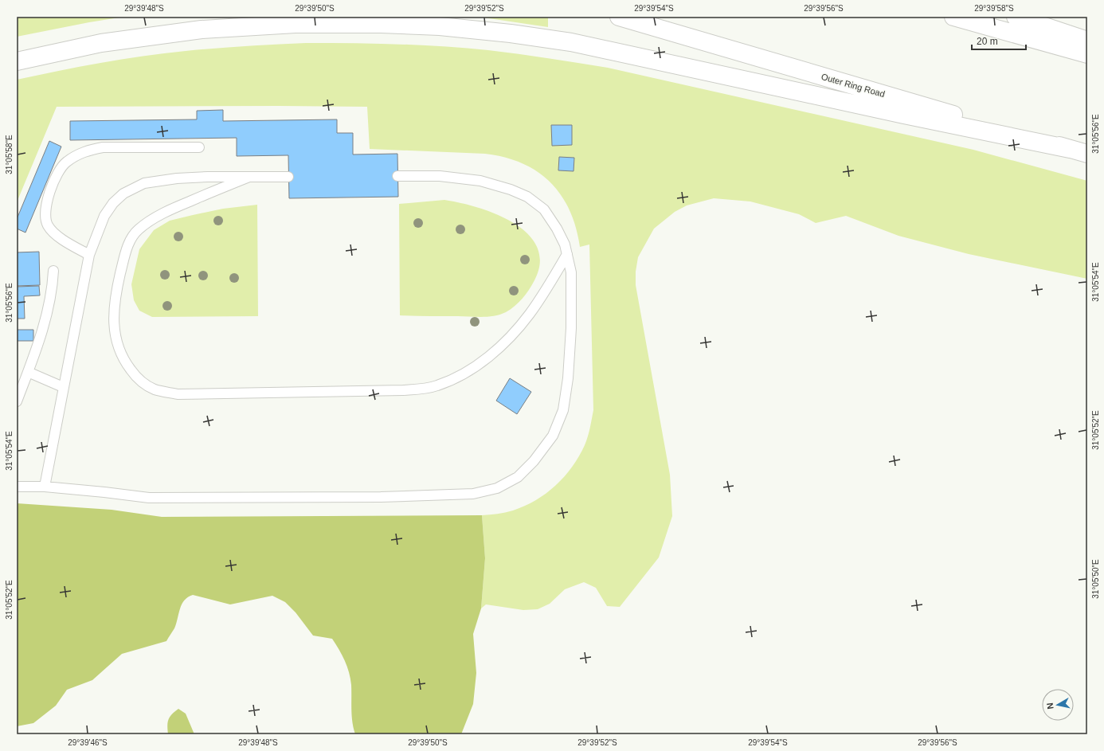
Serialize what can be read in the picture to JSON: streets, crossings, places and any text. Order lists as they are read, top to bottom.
{
  "streets": {
    "highway": ["Outer Ring Road"]
  },
  "scale_bar": "20 m",
  "north": "left",
  "coordinates": [
    "29°39'48\"S",
    "29°39'50\"S",
    "29°39'52\"S",
    "29°39'54\"S",
    "29°39'56\"S",
    "29°39'58\"S",
    "31°05'56\"E",
    "31°05'58\"E",
    "31°05'54\"E",
    "31°05'52\"E",
    "31°05'50\"E",
    "29°39'46\"S"
  ]
}
